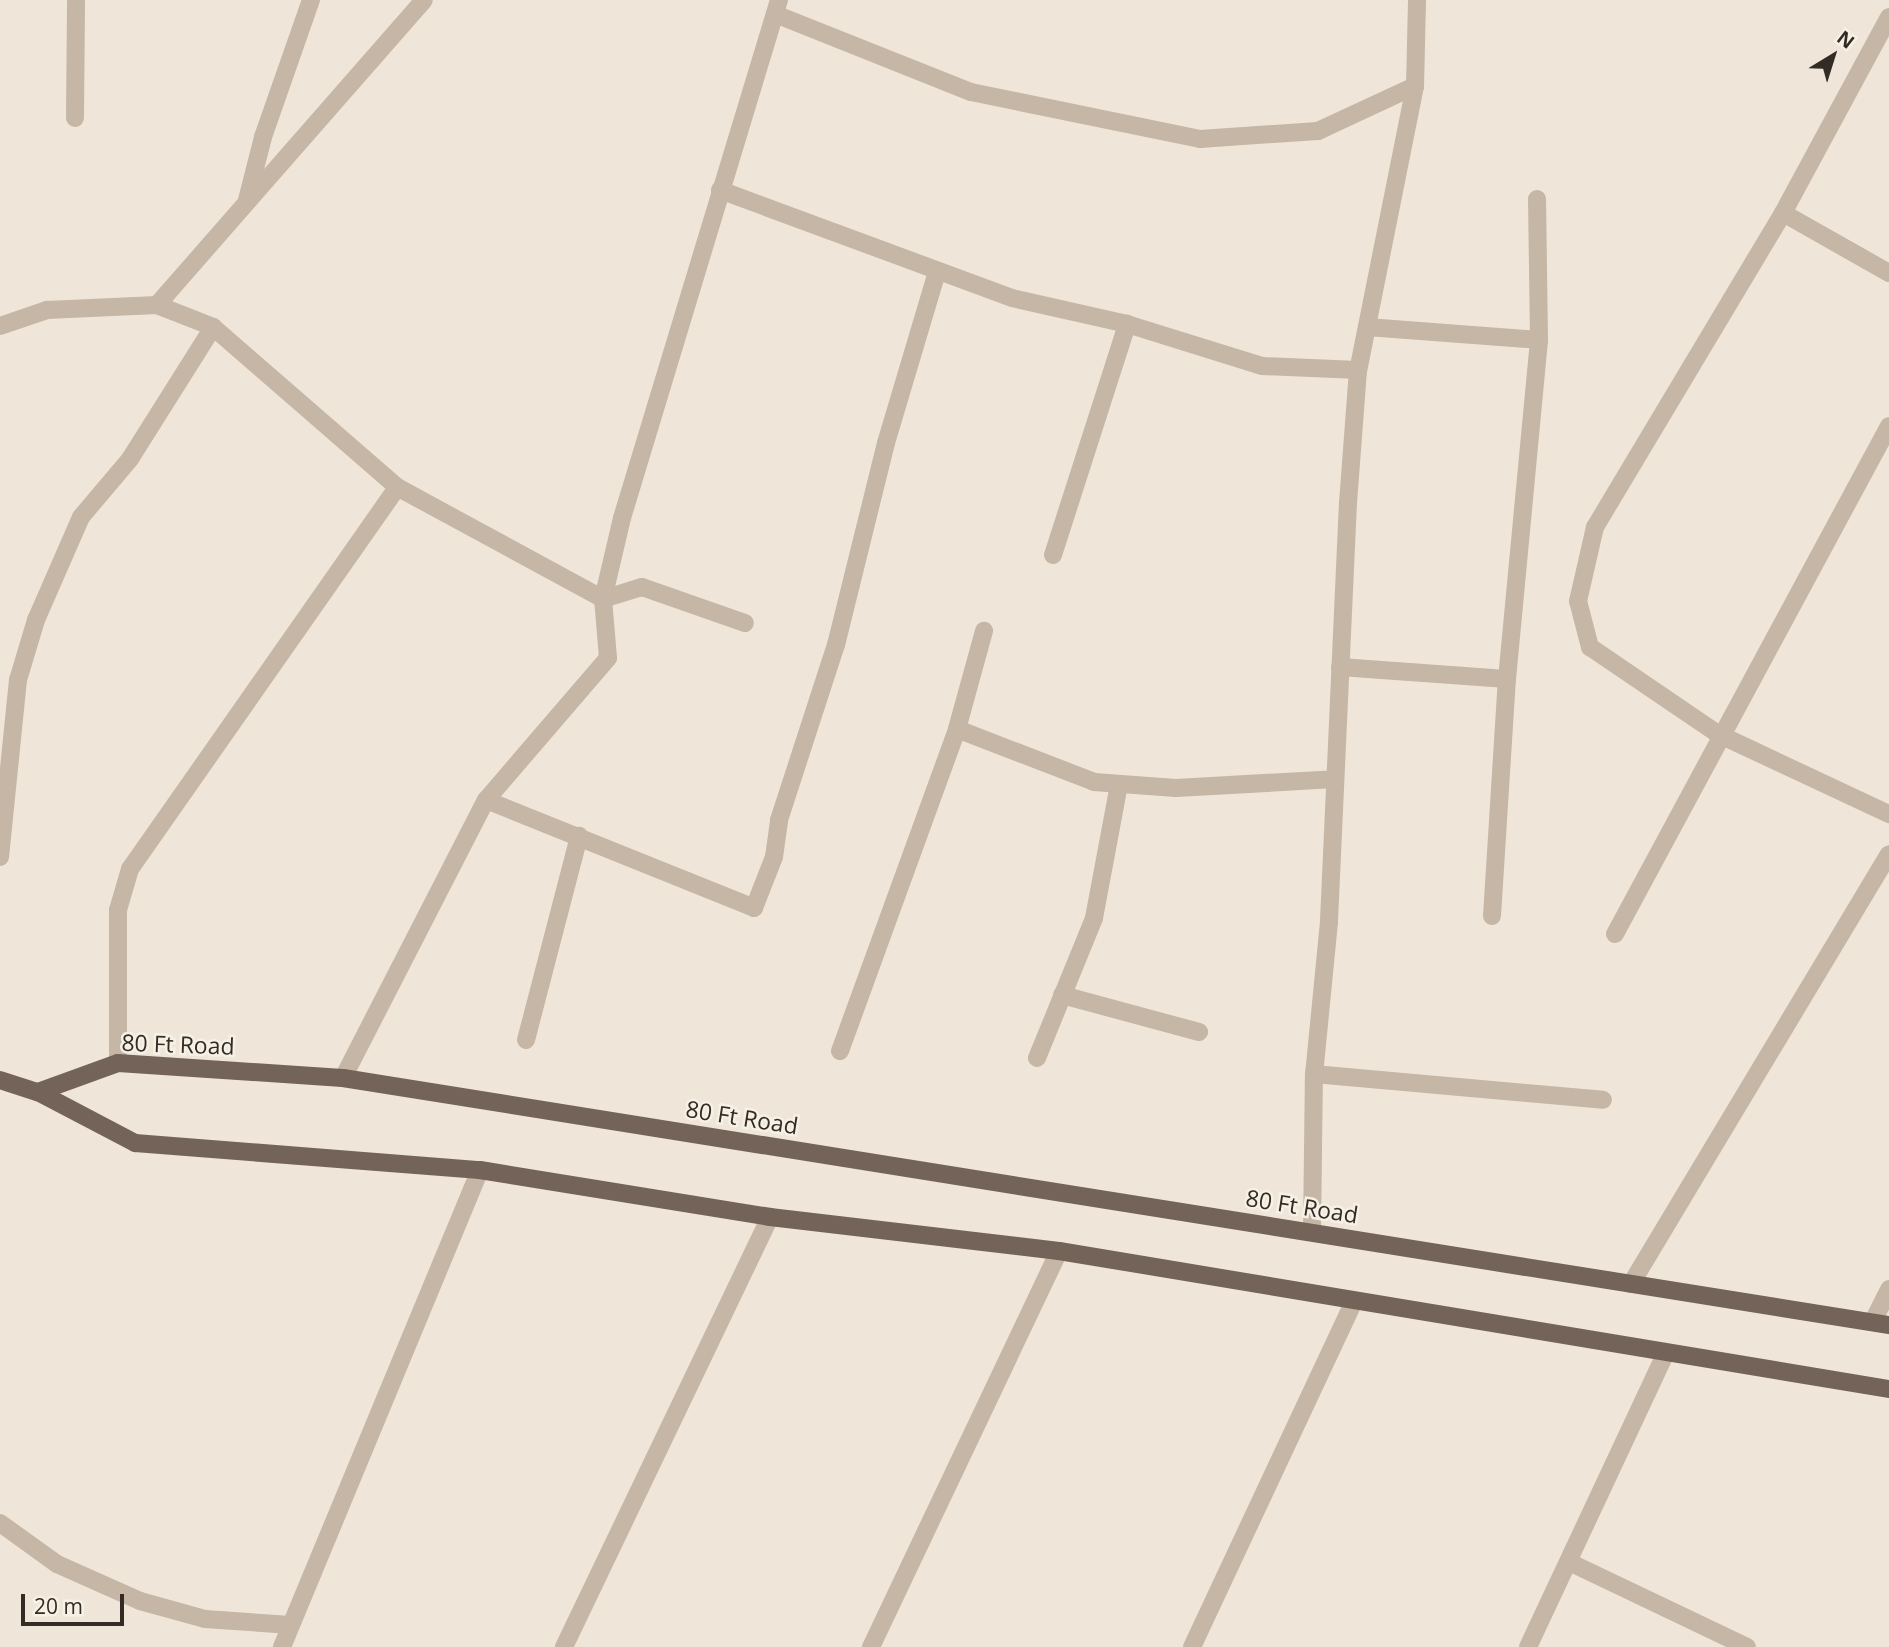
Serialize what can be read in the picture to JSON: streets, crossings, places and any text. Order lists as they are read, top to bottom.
{
  "streets": {
    "main road": ["80 Ft Road"]
  },
  "scale_bar": "20 m",
  "north": "top right"
}
